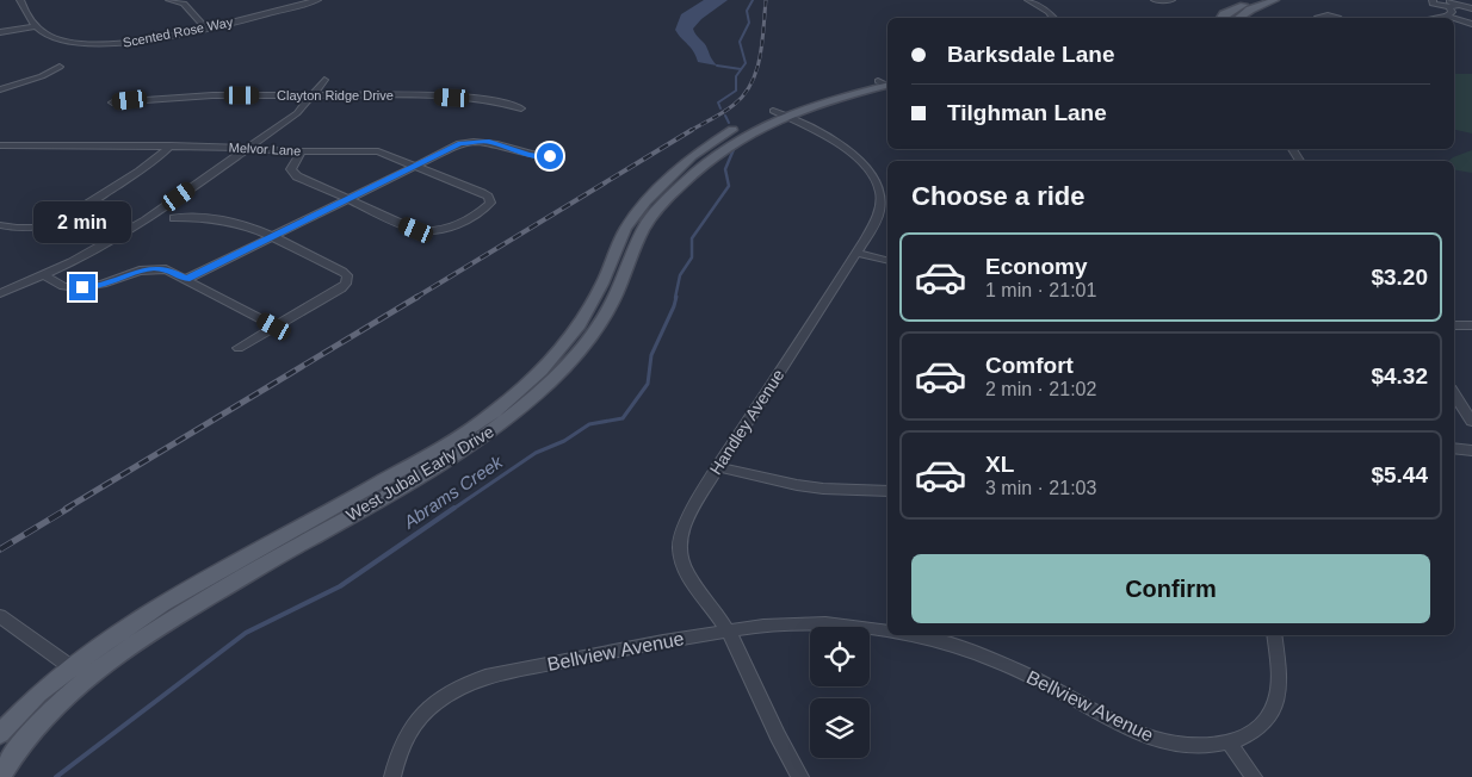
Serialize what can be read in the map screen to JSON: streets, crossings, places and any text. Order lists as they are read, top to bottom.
{
  "streets": {
    "main road": ["West Jubal Early Drive"],
    "street": [
      "Scented Rose Way",
      "Clayton Ridge Drive",
      "Melvor Lane",
      "Handley Avenue",
      "Bellview Avenue"
    ]
  },
  "crossings": [
    ["Handley Avenue", "West Jubal Early Drive"],
    ["Handley Avenue", "Bellview Avenue"]
  ],
  "water": ["Abrams Creek"],
  "page": {
    "banner": ["Barksdale Lane", "Tilghman Lane"],
    "heading": "Choose a ride",
    "bubble": "2 min",
    "list": [
      {
        "name": "Economy",
        "note": "1 min · 21:01",
        "value": "$3.20"
      },
      {
        "name": "Comfort",
        "note": "2 min · 21:02",
        "value": "$4.32"
      },
      {
        "name": "XL",
        "note": "3 min · 21:03",
        "value": "$5.44"
      }
    ],
    "buttons": "Confirm"
  }
}
